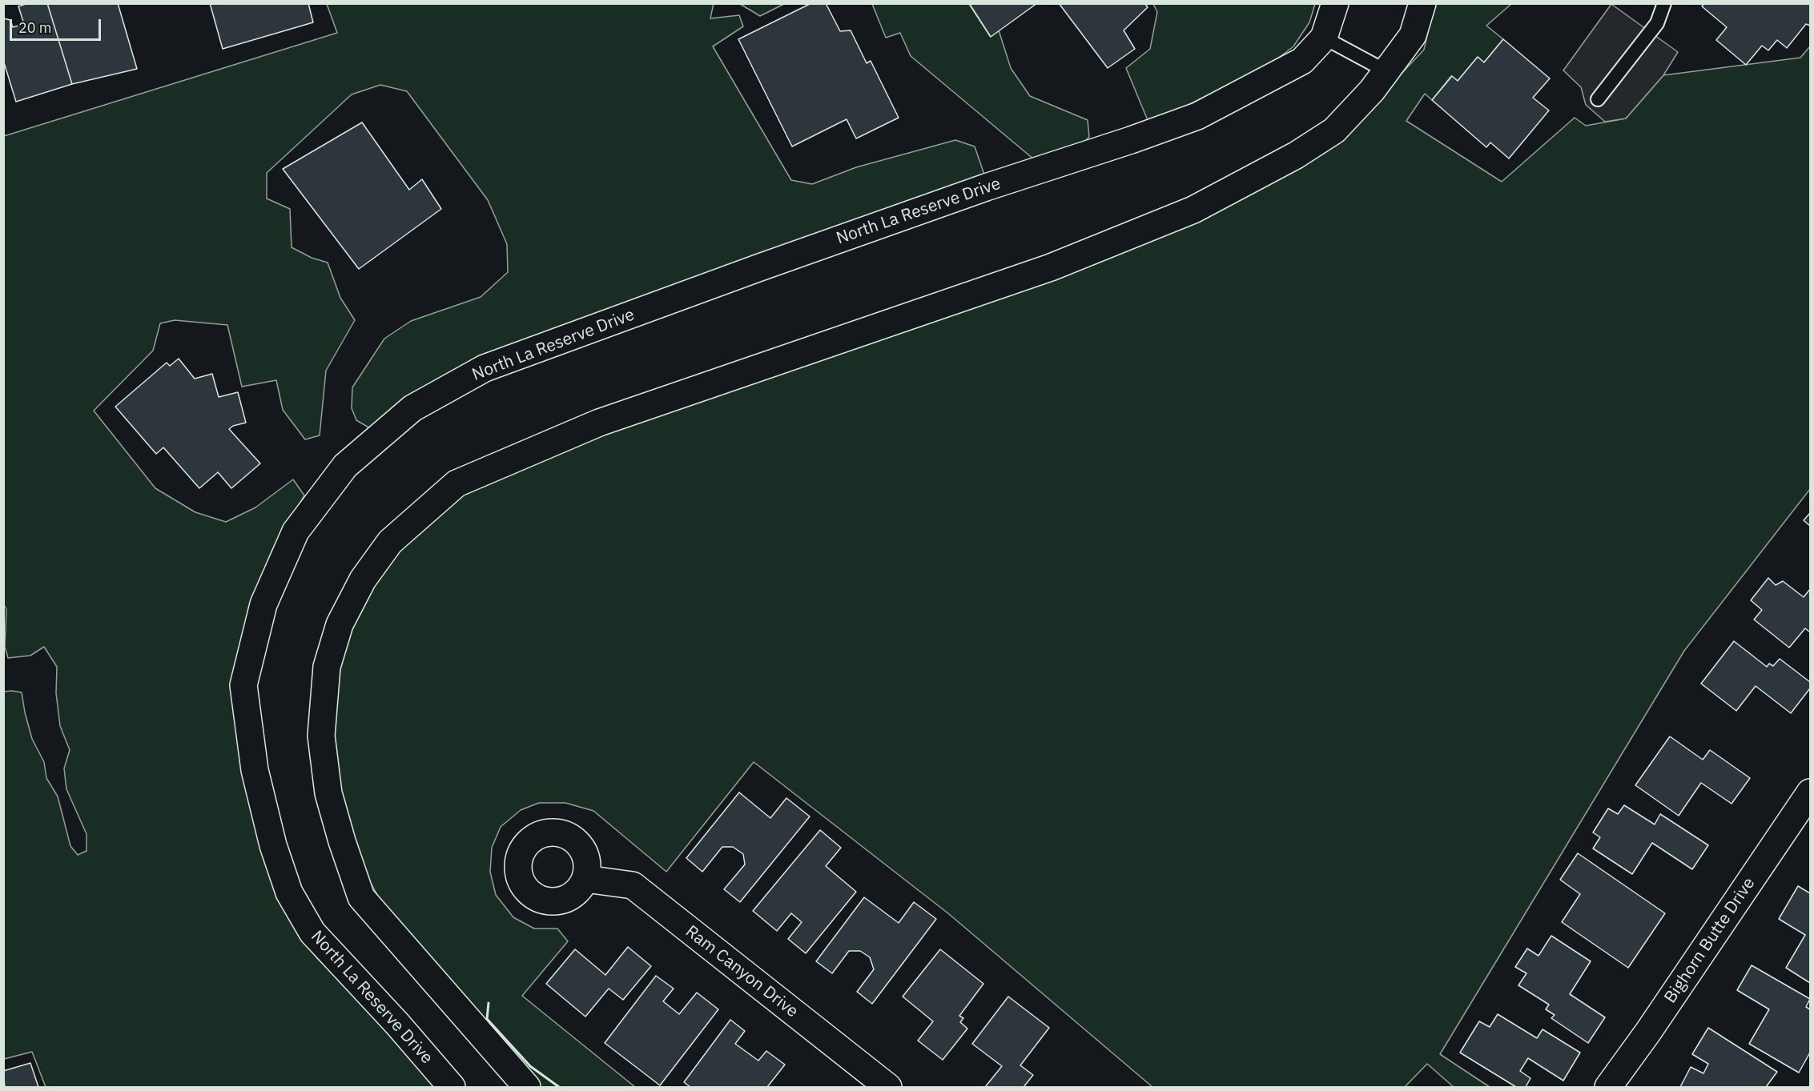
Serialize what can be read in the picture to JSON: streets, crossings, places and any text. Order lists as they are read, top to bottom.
{
  "streets": {
    "street": ["North La Reserve Drive", "Bighorn Butte Drive", "Ram Canyon Drive"]
  },
  "scale_bar": "20 m"
}
